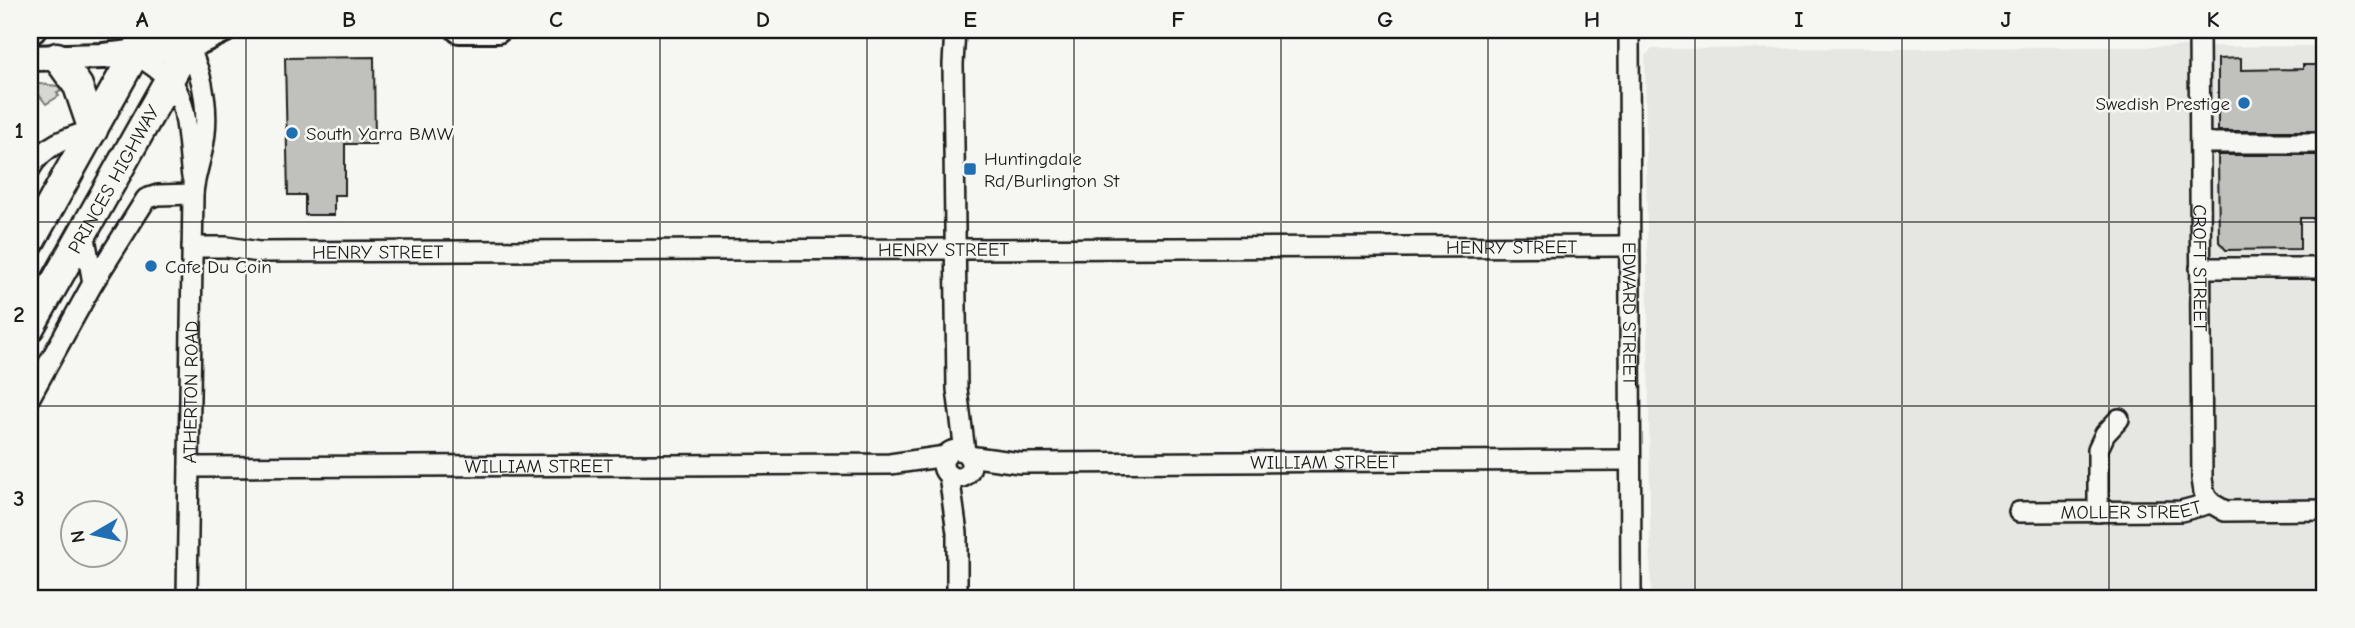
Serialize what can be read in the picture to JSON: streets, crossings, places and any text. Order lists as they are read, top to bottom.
{
  "streets": {
    "highway": ["PRINCES HIGHWAY"],
    "street": [
      "HENRY STREET",
      "CROFT STREET",
      "EDWARD STREET",
      "ATHERTON ROAD",
      "WILLIAM STREET",
      "MOLLER STREET"
    ]
  },
  "crossings": [
    ["PRINCES HIGHWAY", "ATHERTON ROAD"],
    ["HENRY STREET", "EDWARD STREET"],
    ["HENRY STREET", "ATHERTON ROAD"],
    ["CROFT STREET", "MOLLER STREET"],
    ["EDWARD STREET", "WILLIAM STREET"],
    ["ATHERTON ROAD", "WILLIAM STREET"]
  ],
  "places": {
    "other": ["Swedish Prestige", "South Yarra BMW", "Cafe Du Coin"],
    "transit": ["Huntingdale Rd/Burlington St"]
  },
  "north": "left",
  "grid": {
    "columns": [
      "A",
      "B",
      "C",
      "D",
      "E",
      "F",
      "G",
      "H",
      "I",
      "J",
      "K"
    ],
    "rows": ["1", "2", "3"]
  }
}
